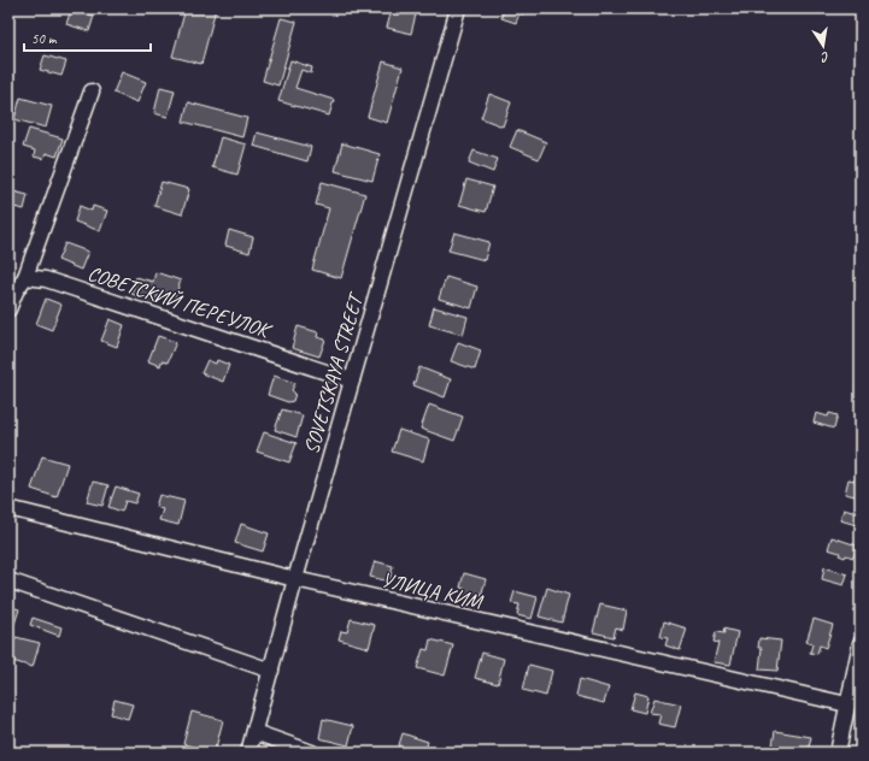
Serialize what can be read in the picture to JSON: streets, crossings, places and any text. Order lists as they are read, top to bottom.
{
  "streets": {
    "street": ["СОВЕТСКИЙ ПЕРЕУЛОК", "SOVETSKAYA STREET", "УЛИЦА КИМ"]
  },
  "crossings": [
    ["СОВЕТСКИЙ ПЕРЕУЛОК", "SOVETSKAYA STREET"],
    ["SOVETSKAYA STREET", "УЛИЦА КИМ"]
  ],
  "scale_bar": "50 m",
  "north": "bottom"
}
